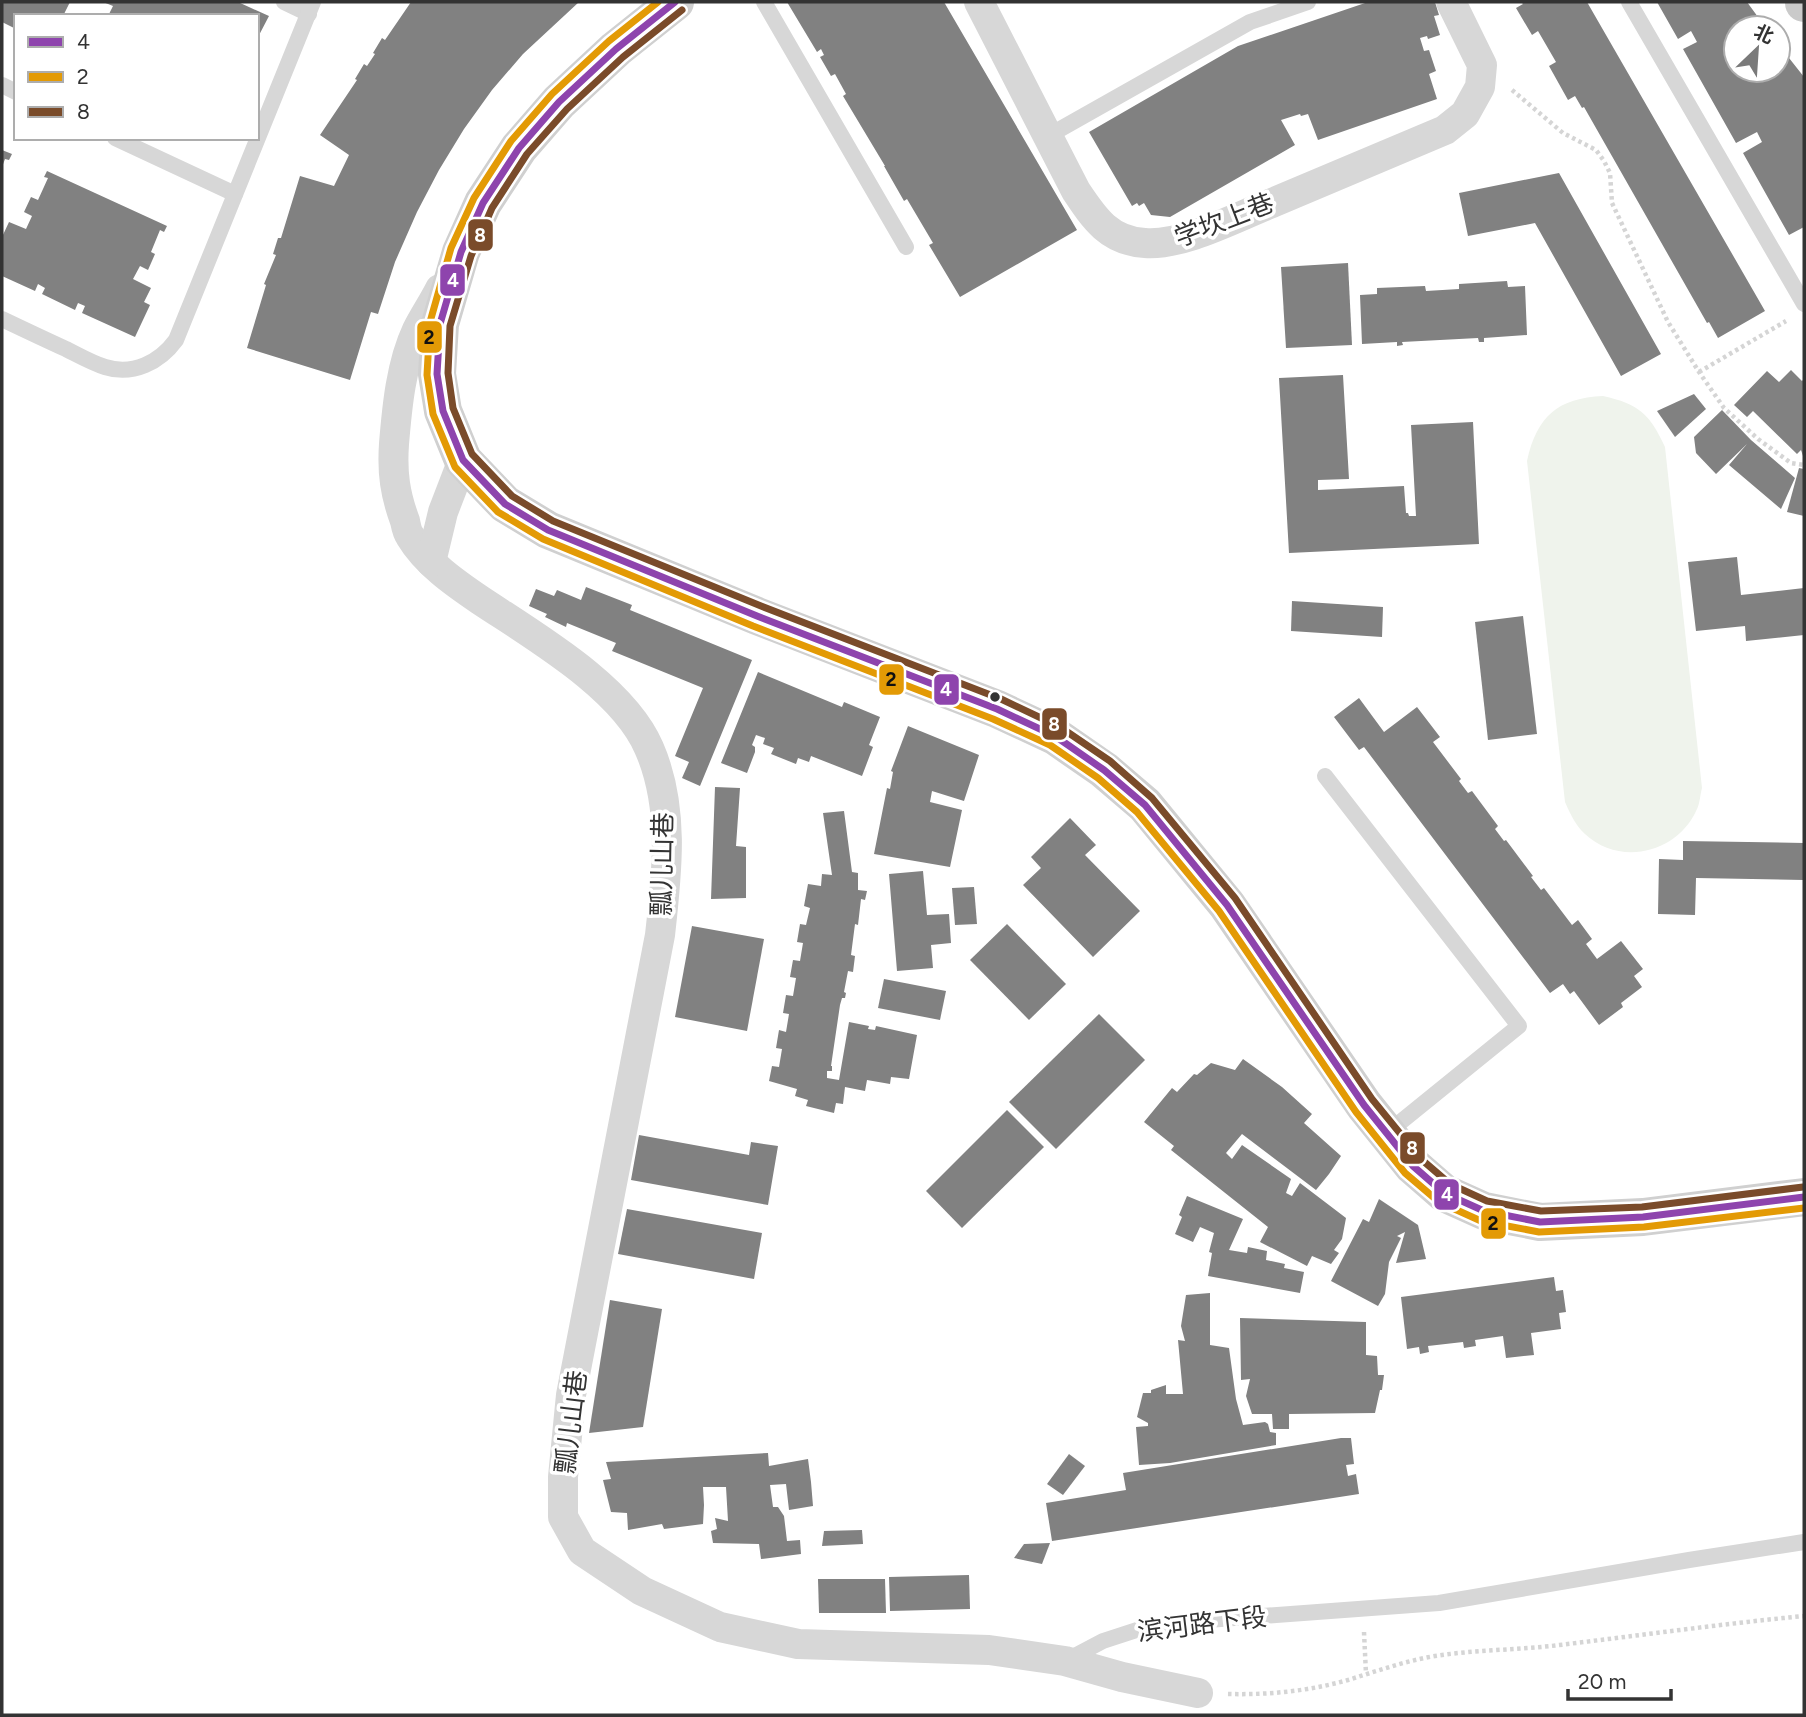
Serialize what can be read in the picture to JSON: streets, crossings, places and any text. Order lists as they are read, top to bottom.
{
  "streets": {
    "street": ["学坎上巷", "瓢儿山巷"],
    "lane": ["滨河路下段"]
  },
  "crossings": [
    ["瓢儿山巷", "滨河路下段"]
  ],
  "lines": ["transit line 4", "transit line 2", "transit line 8"],
  "legend": ["4", "2", "8"],
  "scale_bar": "20 m",
  "north": "top right"
}
